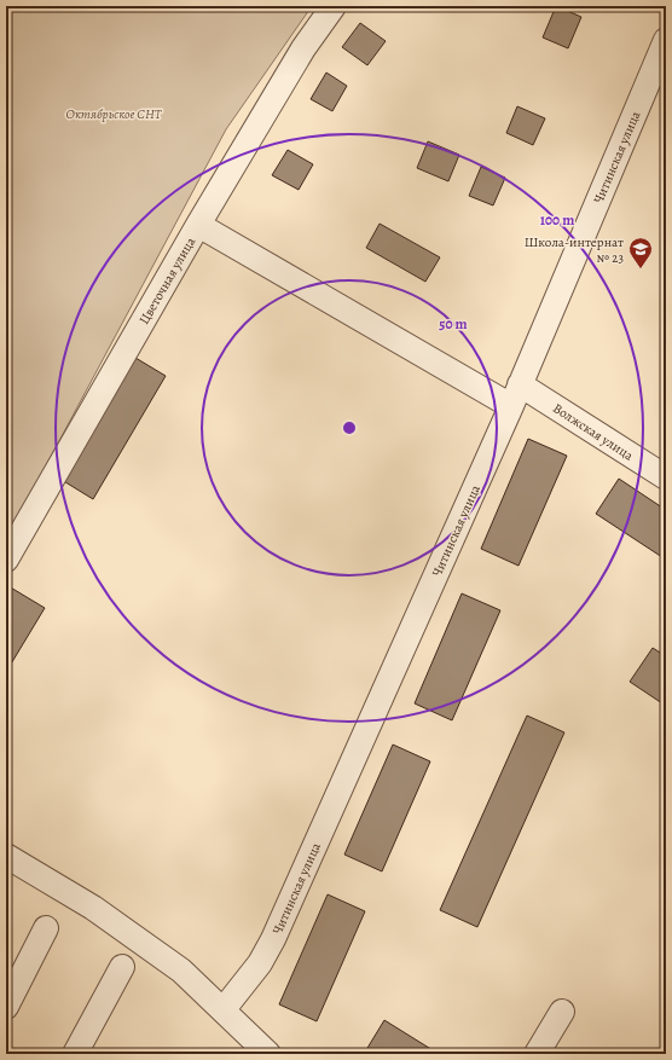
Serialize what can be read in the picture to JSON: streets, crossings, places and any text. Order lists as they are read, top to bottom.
{
  "streets": {
    "street": ["Читинская улица", "Цветочная улица", "Волжская улица"]
  },
  "crossings": [
    ["Читинская улица", "Волжская улица"],
    ["Цветочная улица", "Волжская улица"]
  ],
  "parks": ["Октябрьское СНТ"],
  "places": {
    "school or university": ["Школа-интернат № 23"]
  },
  "rings": ["100 m", "50 m"]
}
